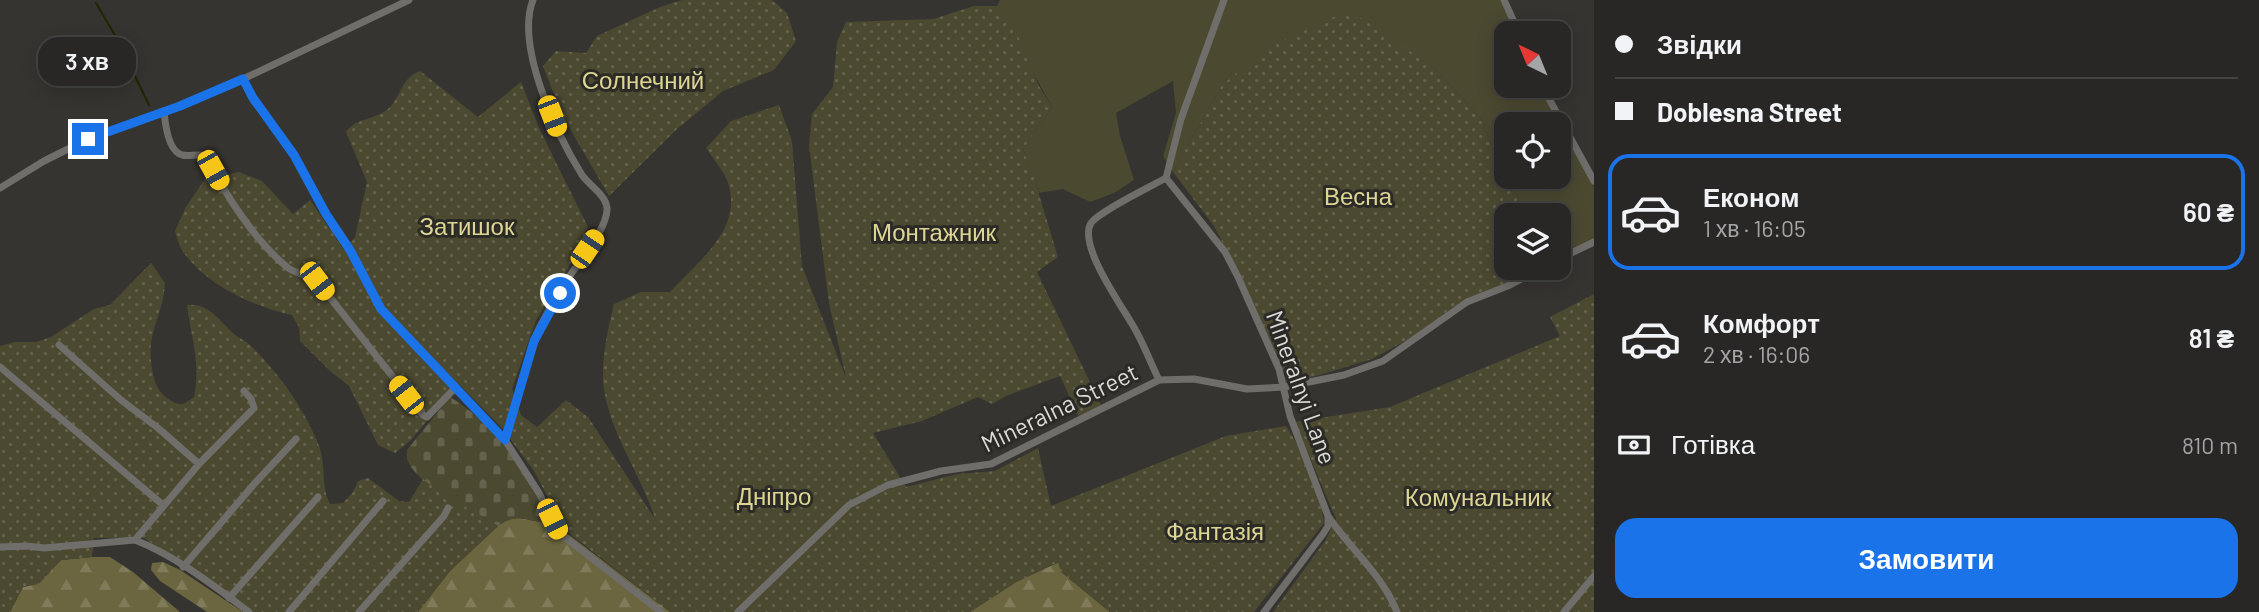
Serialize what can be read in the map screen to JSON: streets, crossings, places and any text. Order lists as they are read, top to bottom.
{
  "streets": {
    "street": ["Mineralnyi Lane", "Mineralna Street"]
  },
  "crossings": [
    ["Mineralnyi Lane", "Mineralna Street"]
  ],
  "parks": [
    "Солнечний",
    "Весна",
    "Затишок",
    "Монтажник",
    "Дніпро",
    "Комунальник",
    "Фантазія"
  ],
  "north": "top left",
  "page": {
    "banner": ["Звідки", "Doblesna Street"],
    "bubble": "3 хв",
    "list": [
      {
        "name": "Економ",
        "note": "1 хв · 16:05",
        "value": "60 ₴"
      },
      {
        "name": "Комфорт",
        "note": "2 хв · 16:06",
        "value": "81 ₴"
      }
    ],
    "pay": ["Готівка", "810 m"],
    "buttons": "Замовити"
  }
}
